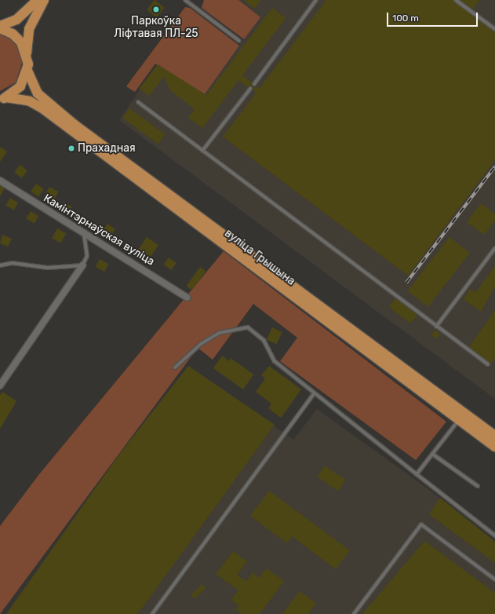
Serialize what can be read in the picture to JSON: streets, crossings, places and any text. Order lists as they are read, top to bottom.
{
  "streets": {
    "main road": ["вуліца Грышына"],
    "street": ["Камінтэрнаўская вуліца"]
  },
  "places": ["Паркоўка Ліфтавая ПЛ-25", "Прахадная"],
  "scale_bar": "100 m"
}
